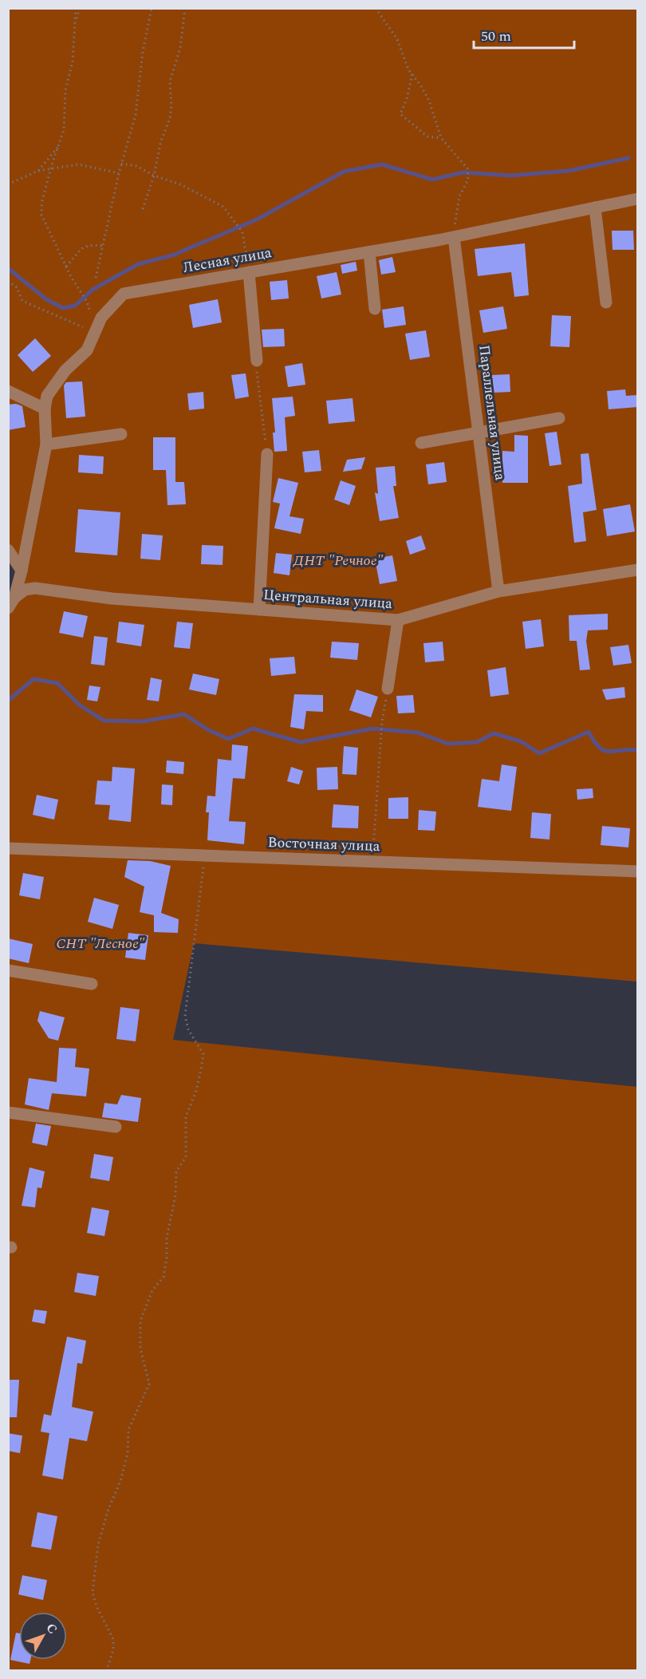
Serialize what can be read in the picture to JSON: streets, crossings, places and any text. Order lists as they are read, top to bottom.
{
  "streets": {
    "street": [
      "Лесная улица",
      "Параллельная улица",
      "Центральная улица",
      "Восточная улица"
    ]
  },
  "crossings": [
    ["Лесная улица", "Параллельная улица"],
    ["Лесная улица", "Центральная улица"],
    ["Параллельная улица", "Центральная улица"]
  ],
  "parks": ["ДНТ \"Речное\"", "СНТ \"Лесное\""],
  "scale_bar": "50 m",
  "north": "top right"
}
